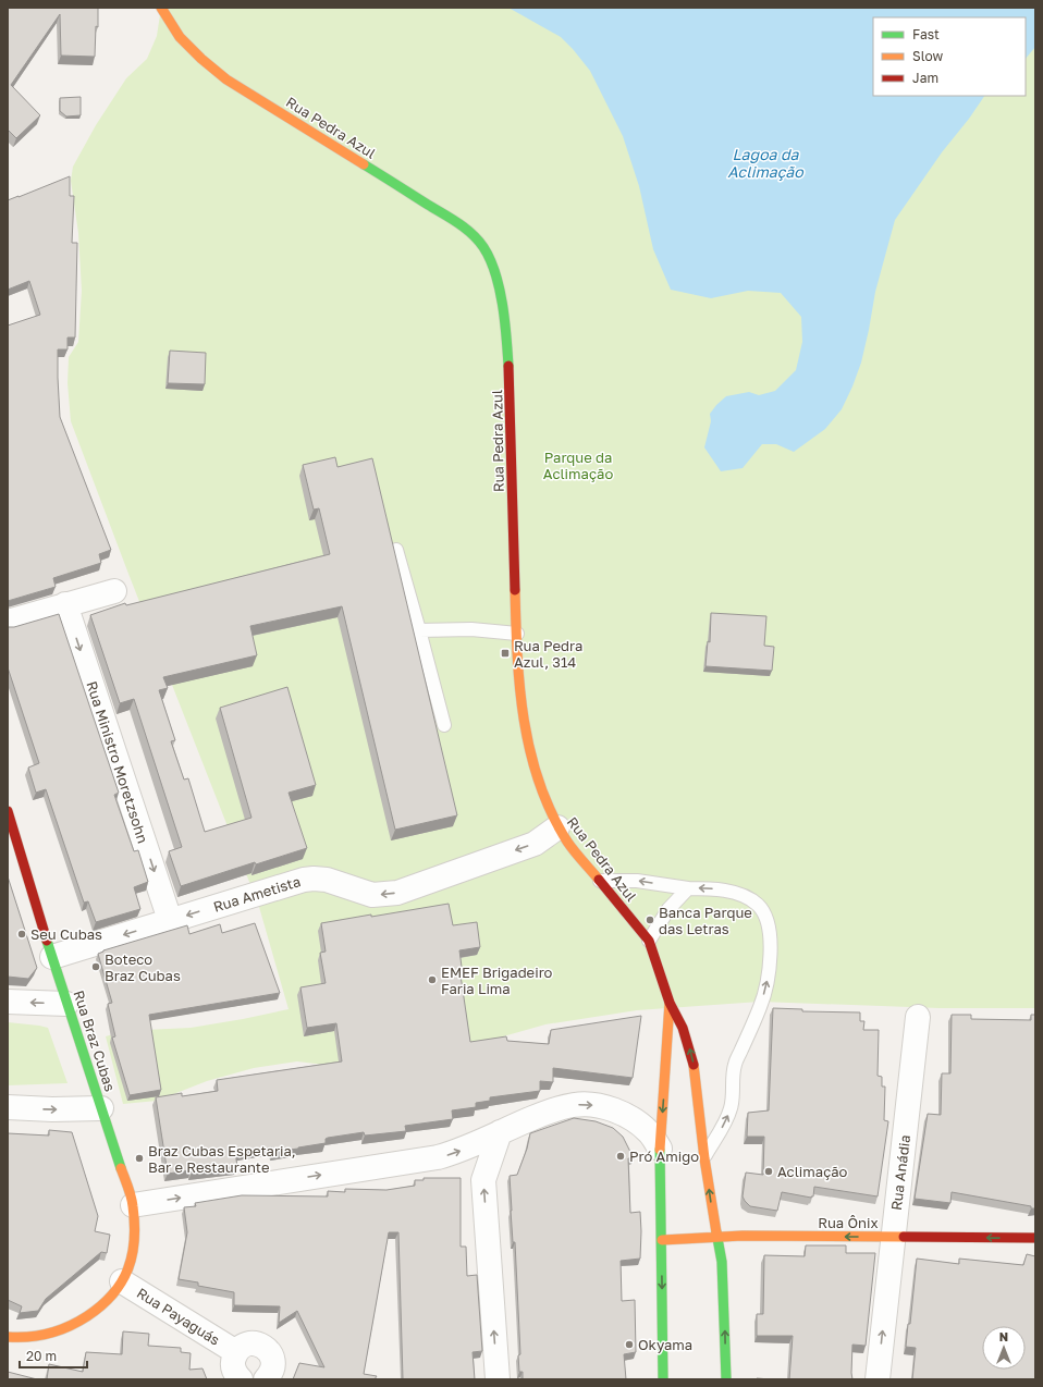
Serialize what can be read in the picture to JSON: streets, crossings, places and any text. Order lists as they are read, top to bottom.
{
  "streets": {
    "street": [
      "Rua Pedra Azul",
      "Rua Ministro Moretzsohn",
      "Rua Ametista",
      "Rua Braz Cubas",
      "Rua Anádia",
      "Rua Ônix",
      "Rua Payaguás"
    ]
  },
  "crossings": [
    ["Rua Pedra Azul", "Rua Ametista"],
    ["Rua Ministro Moretzsohn", "Rua Ametista"],
    ["Rua Ametista", "Rua Braz Cubas"],
    ["Rua Braz Cubas", "Rua Payaguás"],
    ["Rua Anádia", "Rua Ônix"]
  ],
  "one_way": ["Rua Ministro Moretzsohn", "Rua Ametista", "Rua Ônix"],
  "water": ["Lagoa da Aclimação"],
  "parks": ["Parque da Aclimação"],
  "places": {
    "transit": ["Rua Pedra Azul, 314"],
    "other": [
      "Banca Parque das Letras",
      "Seu Cubas",
      "Boteco Braz Cubas",
      "EMEF Brigadeiro Faria Lima",
      "Pró Amigo",
      "Braz Cubas Espetaria, Bar e Restaurante",
      "Aclimação",
      "Okyama"
    ]
  },
  "legend": ["Fast", "Slow", "Jam"],
  "scale_bar": "20 m",
  "north": "top"
}
